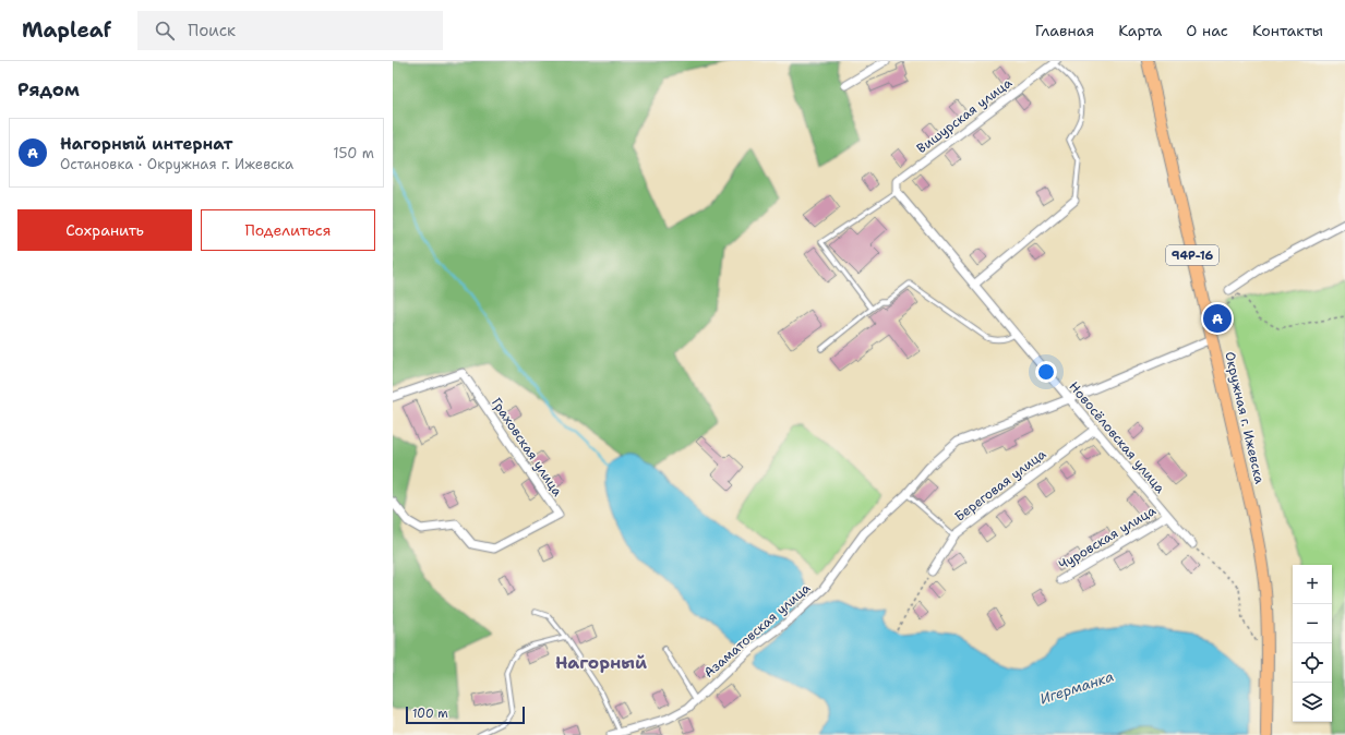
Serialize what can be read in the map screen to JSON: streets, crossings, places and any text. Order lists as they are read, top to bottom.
{
  "streets": {
    "main road": ["94Р-16", "Окружная г. Ижевска"],
    "street": [
      "Вишурская улица",
      "Новосёловская улица",
      "Граховская улица",
      "Береговая улица",
      "Чуровская улица",
      "Азаматовская улица"
    ]
  },
  "crossings": [
    ["Вишурская улица", "Новосёловская улица"],
    ["Окружная г. Ижевска", "Азаматовская улица"],
    ["Новосёловская улица", "Береговая улица"],
    ["Новосёловская улица", "Чуровская улица"],
    ["Новосёловская улица", "Азаматовская улица"]
  ],
  "districts": ["Нагорный"],
  "water": ["Игерманка"],
  "scale_bar": "100 m",
  "page": {
    "header": "Mapleaf",
    "search": "Поиск",
    "nav": [
      "Главная",
      "Карта",
      "О нас",
      "Контакты"
    ],
    "heading": "Рядом",
    "list": [
      {
        "mark": "A",
        "name": "Нагорный интернат",
        "note": "Остановка · Окружная г. Ижевска",
        "value": "150 m"
      }
    ],
    "buttons": ["Сохранить", "Поделиться"],
    "pins": "A",
    "map_buttons": ["+", "−"],
    "scale": "100 m"
  }
}
